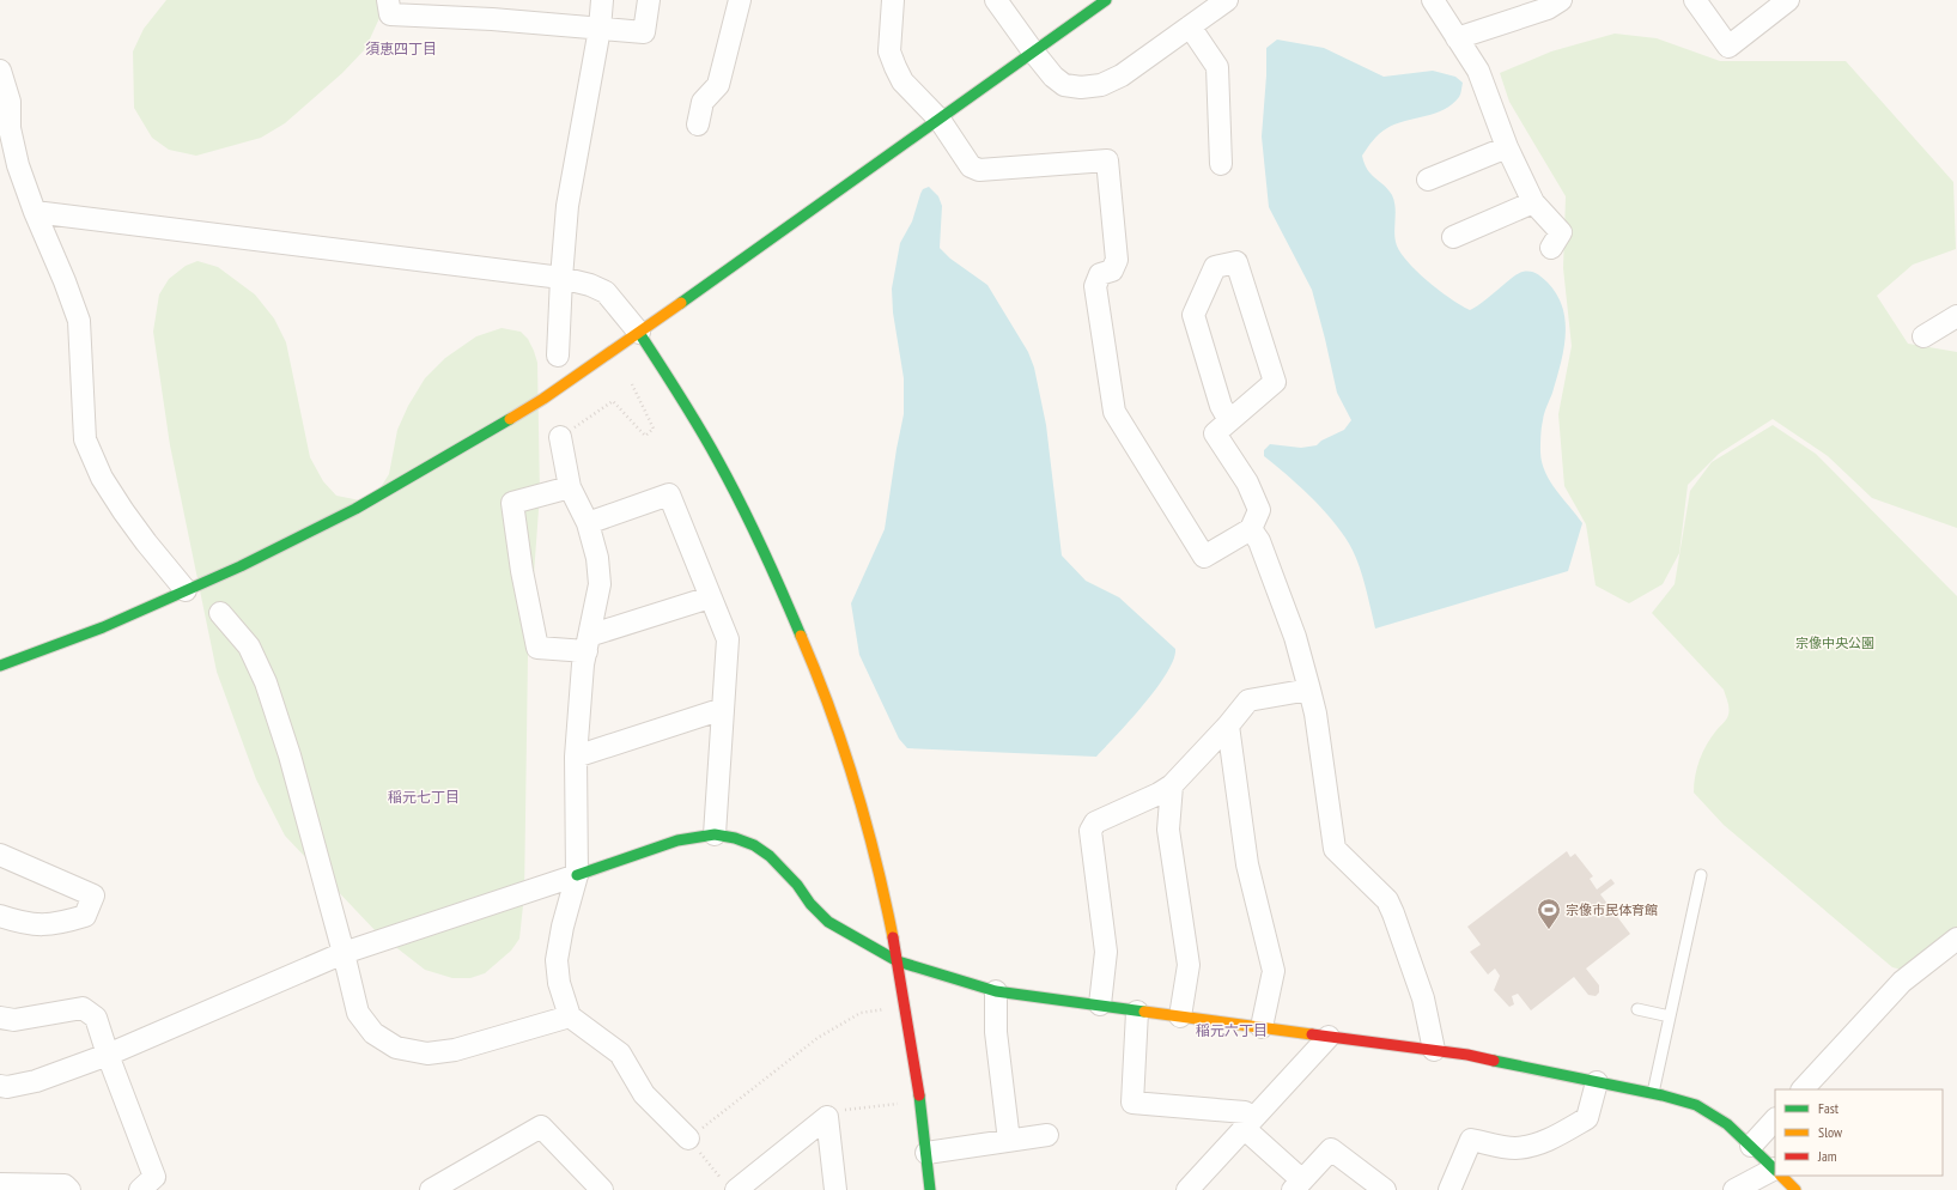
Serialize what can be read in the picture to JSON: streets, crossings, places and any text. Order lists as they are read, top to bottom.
{
  "districts": ["須恵四丁目", "稲元七丁目", "稲元六丁目"],
  "parks": ["宗像中央公園"],
  "places": {
    "sports": ["宗像市民体育館"]
  },
  "legend": ["Fast", "Slow", "Jam"]
}
